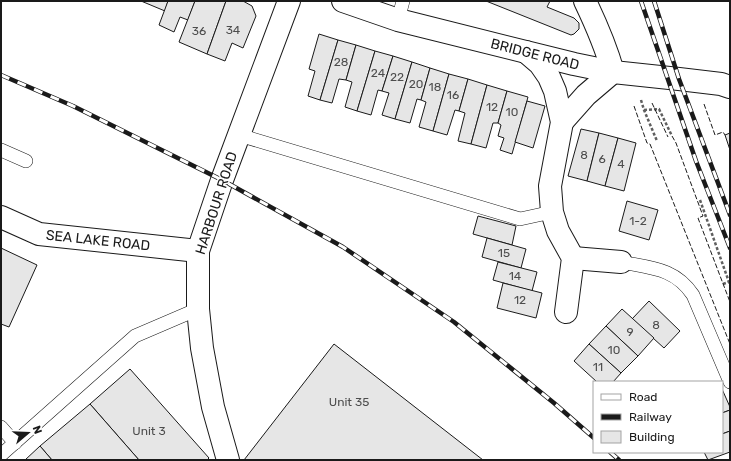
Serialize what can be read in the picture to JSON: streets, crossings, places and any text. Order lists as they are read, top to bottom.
{
  "streets": {
    "main road": ["BRIDGE ROAD", "HARBOUR ROAD", "SEA LAKE ROAD"]
  },
  "crossings": [
    ["HARBOUR ROAD", "SEA LAKE ROAD"]
  ],
  "house_numbers": [
    "34",
    "36",
    "28",
    "24",
    "22",
    "20",
    "18",
    "16",
    "12",
    "10",
    "8",
    "6",
    "4",
    "1-2",
    "15",
    "14",
    "12",
    "8",
    "9",
    "10",
    "11",
    "Unit 35",
    "Unit 3"
  ],
  "legend": ["Road", "Railway", "Building"],
  "north": "right"
}
